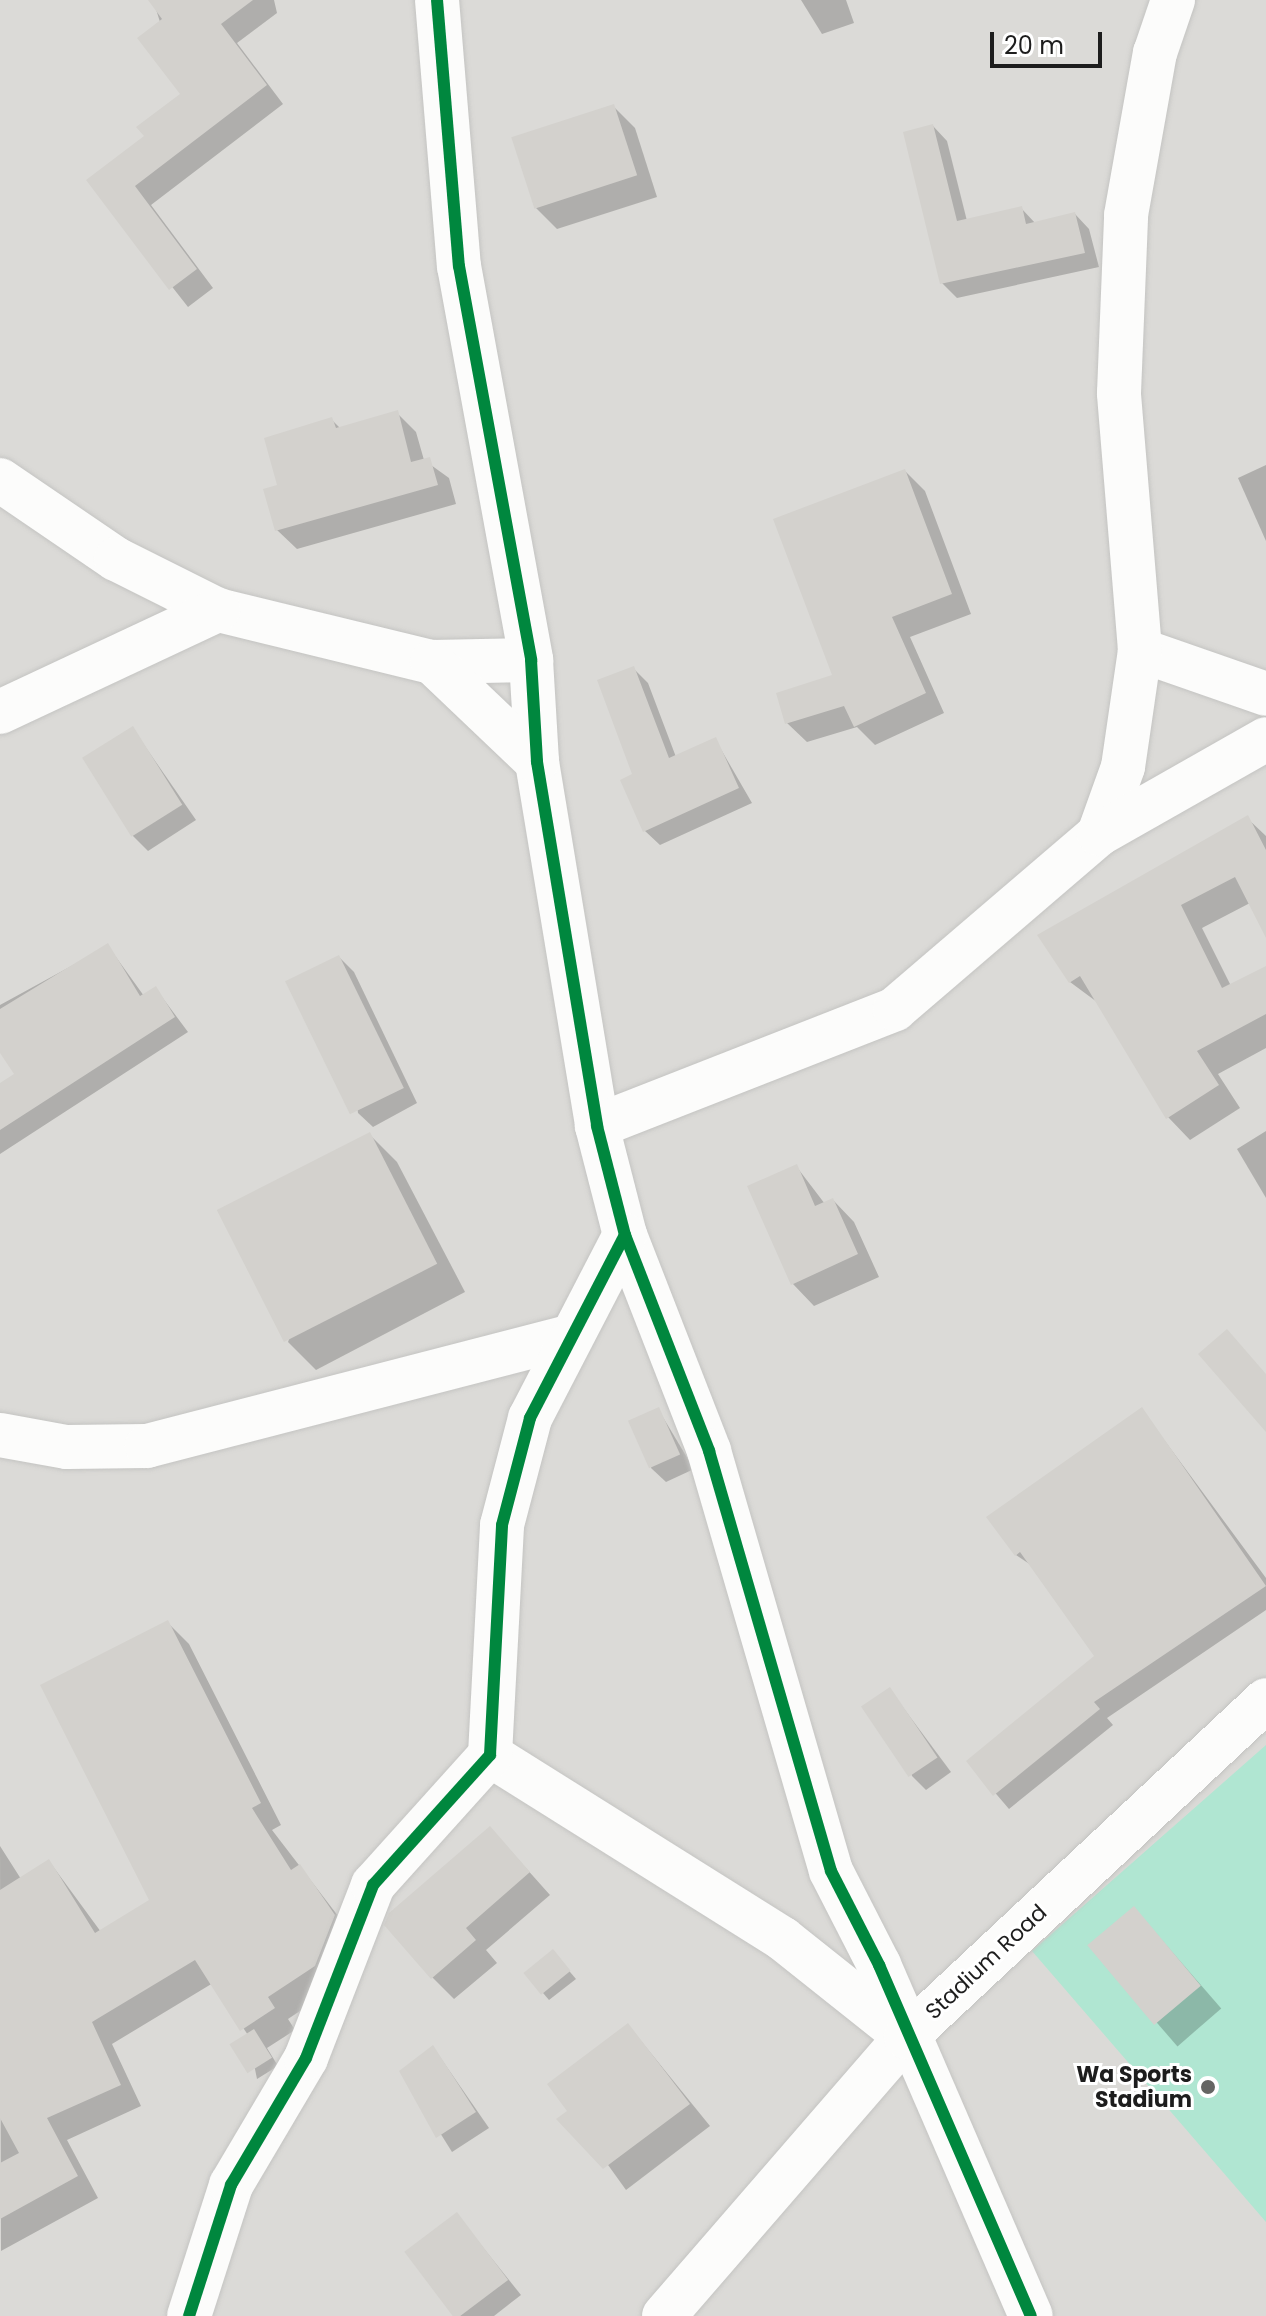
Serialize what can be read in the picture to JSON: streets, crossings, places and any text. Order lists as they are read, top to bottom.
{
  "streets": {
    "street": ["Stadium Road"]
  },
  "places": ["Wa Sports Stadium"],
  "scale_bar": "20 m"
}
